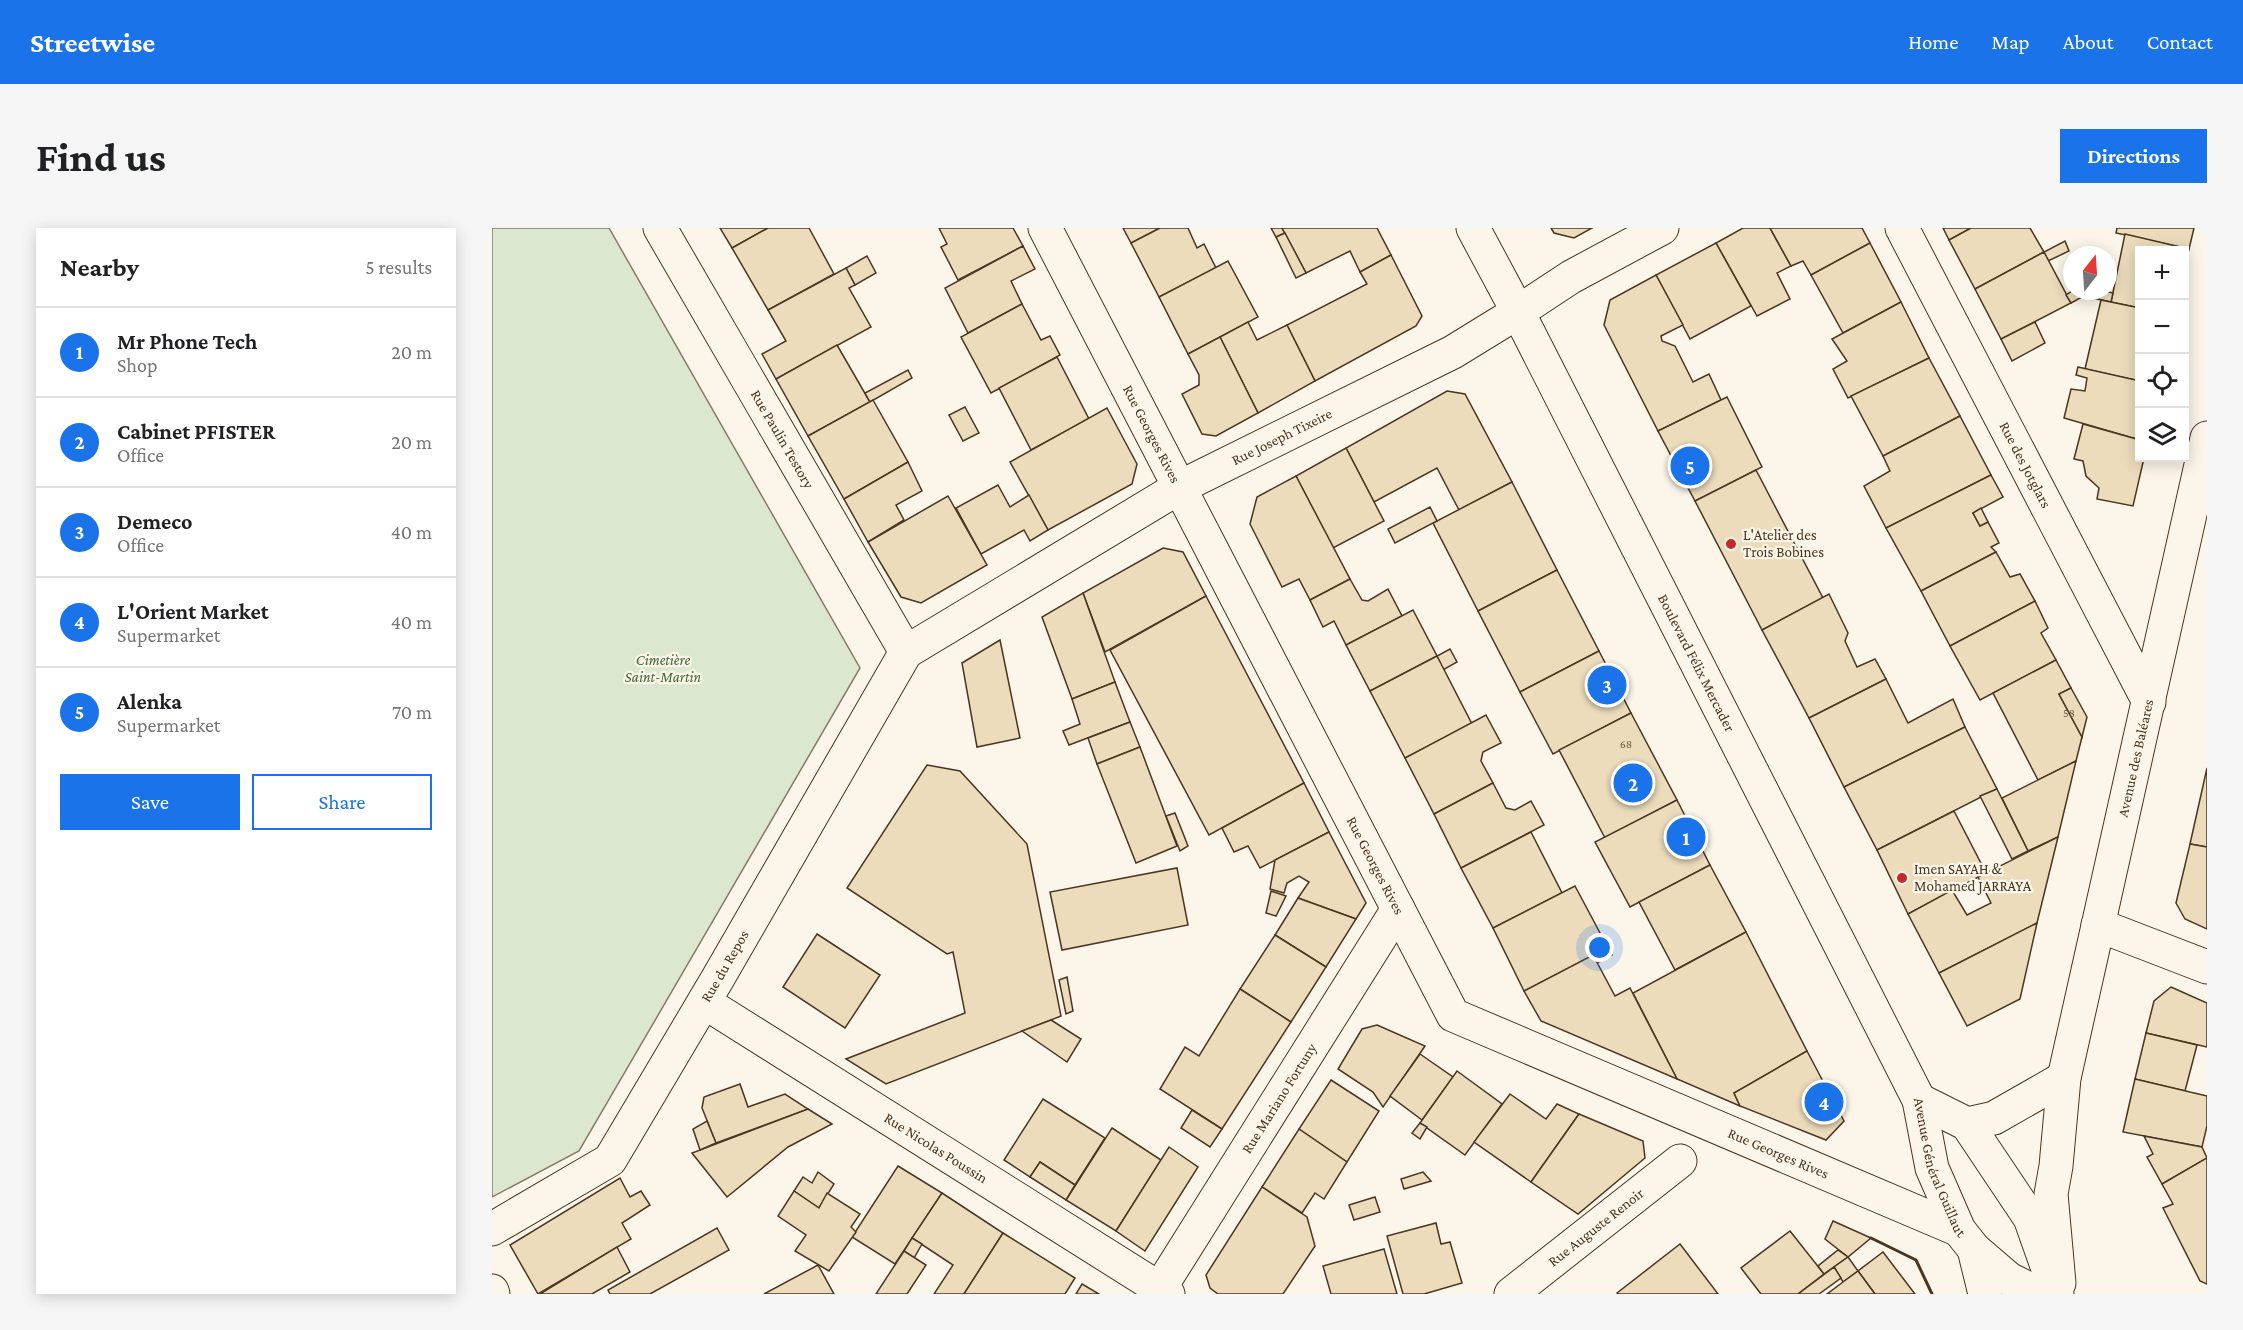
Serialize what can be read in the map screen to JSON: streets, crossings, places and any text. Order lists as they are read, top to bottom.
{
  "streets": {
    "street": [
      "Rue Georges Rives",
      "Rue Joseph Tixeire",
      "Rue Paulin Testory",
      "Rue des Jotglars",
      "Boulevard Félix Mercader",
      "Avenue des Baléares",
      "Rue du Repos",
      "Rue Mariano Fortuny",
      "Rue Nicolas Poussin",
      "Avenue Général Guillaut",
      "Rue Auguste Renoir"
    ]
  },
  "crossings": [
    ["Rue Georges Rives", "Rue Joseph Tixeire"],
    ["Rue Georges Rives", "Rue Mariano Fortuny"],
    ["Rue Georges Rives", "Avenue Général Guillaut"],
    ["Rue Joseph Tixeire", "Rue Paulin Testory"],
    ["Rue Joseph Tixeire", "Boulevard Félix Mercader"],
    ["Rue Joseph Tixeire", "Rue du Repos"],
    ["Rue Paulin Testory", "Rue du Repos"],
    ["Rue des Jotglars", "Avenue des Baléares"],
    ["Boulevard Félix Mercader", "Avenue Général Guillaut"],
    ["Avenue des Baléares", "Avenue Général Guillaut"],
    ["Rue du Repos", "Rue Nicolas Poussin"],
    ["Rue Mariano Fortuny", "Rue Nicolas Poussin"]
  ],
  "parks": ["Cimetière Saint-Martin"],
  "places": ["L'Atelier des Trois Bobines", "Imen SAYAH & Mohamed JARRAYA"],
  "house_numbers": ["58", "68"],
  "north": "top",
  "page": {
    "header": "Streetwise",
    "nav": [
      "Home",
      "Map",
      "About",
      "Contact"
    ],
    "buttons": [
      "Directions",
      ["Save", "Share"]
    ],
    "title": "Find us",
    "heading": ["Nearby", "5 results"],
    "map_buttons": ["+", "−"],
    "list": [
      {
        "mark": "1",
        "name": "Mr Phone Tech",
        "note": "Shop",
        "value": "20 m"
      },
      {
        "mark": "2",
        "name": "Cabinet PFISTER",
        "note": "Office",
        "value": "20 m"
      },
      {
        "mark": "3",
        "name": "Demeco",
        "note": "Office",
        "value": "40 m"
      },
      {
        "mark": "4",
        "name": "L'Orient Market",
        "note": "Supermarket",
        "value": "40 m"
      },
      {
        "mark": "5",
        "name": "Alenka",
        "note": "Supermarket",
        "value": "70 m"
      }
    ],
    "pins": [
      "5",
      "3",
      "2",
      "1",
      "4"
    ]
  }
}
